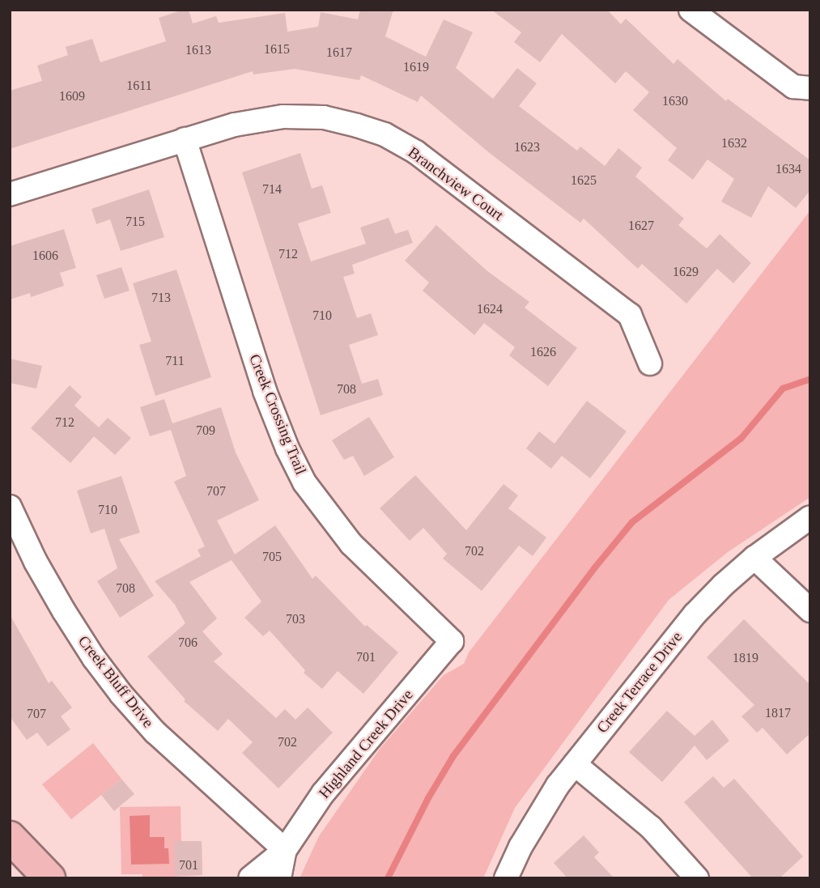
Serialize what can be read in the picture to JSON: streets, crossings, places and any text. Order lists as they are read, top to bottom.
{
  "streets": {
    "street": [
      "Branchview Court",
      "Creek Crossing Trail",
      "Creek Bluff Drive",
      "Creek Terrace Drive",
      "Highland Creek Drive"
    ]
  },
  "crossings": [
    ["Branchview Court", "Creek Crossing Trail"],
    ["Creek Crossing Trail", "Highland Creek Drive"],
    ["Creek Bluff Drive", "Highland Creek Drive"]
  ],
  "house_numbers": [
    "1615",
    "1613",
    "1617",
    "1619",
    "1611",
    "1609",
    "1630",
    "1632",
    "1623",
    "1634",
    "1625",
    "714",
    "715",
    "1627",
    "712",
    "1606",
    "1629",
    "713",
    "1624",
    "710",
    "1626",
    "711",
    "708",
    "712",
    "709",
    "707",
    "710",
    "702",
    "705",
    "708",
    "703",
    "706",
    "701",
    "1819",
    "1817",
    "707",
    "702",
    "701"
  ]
}
